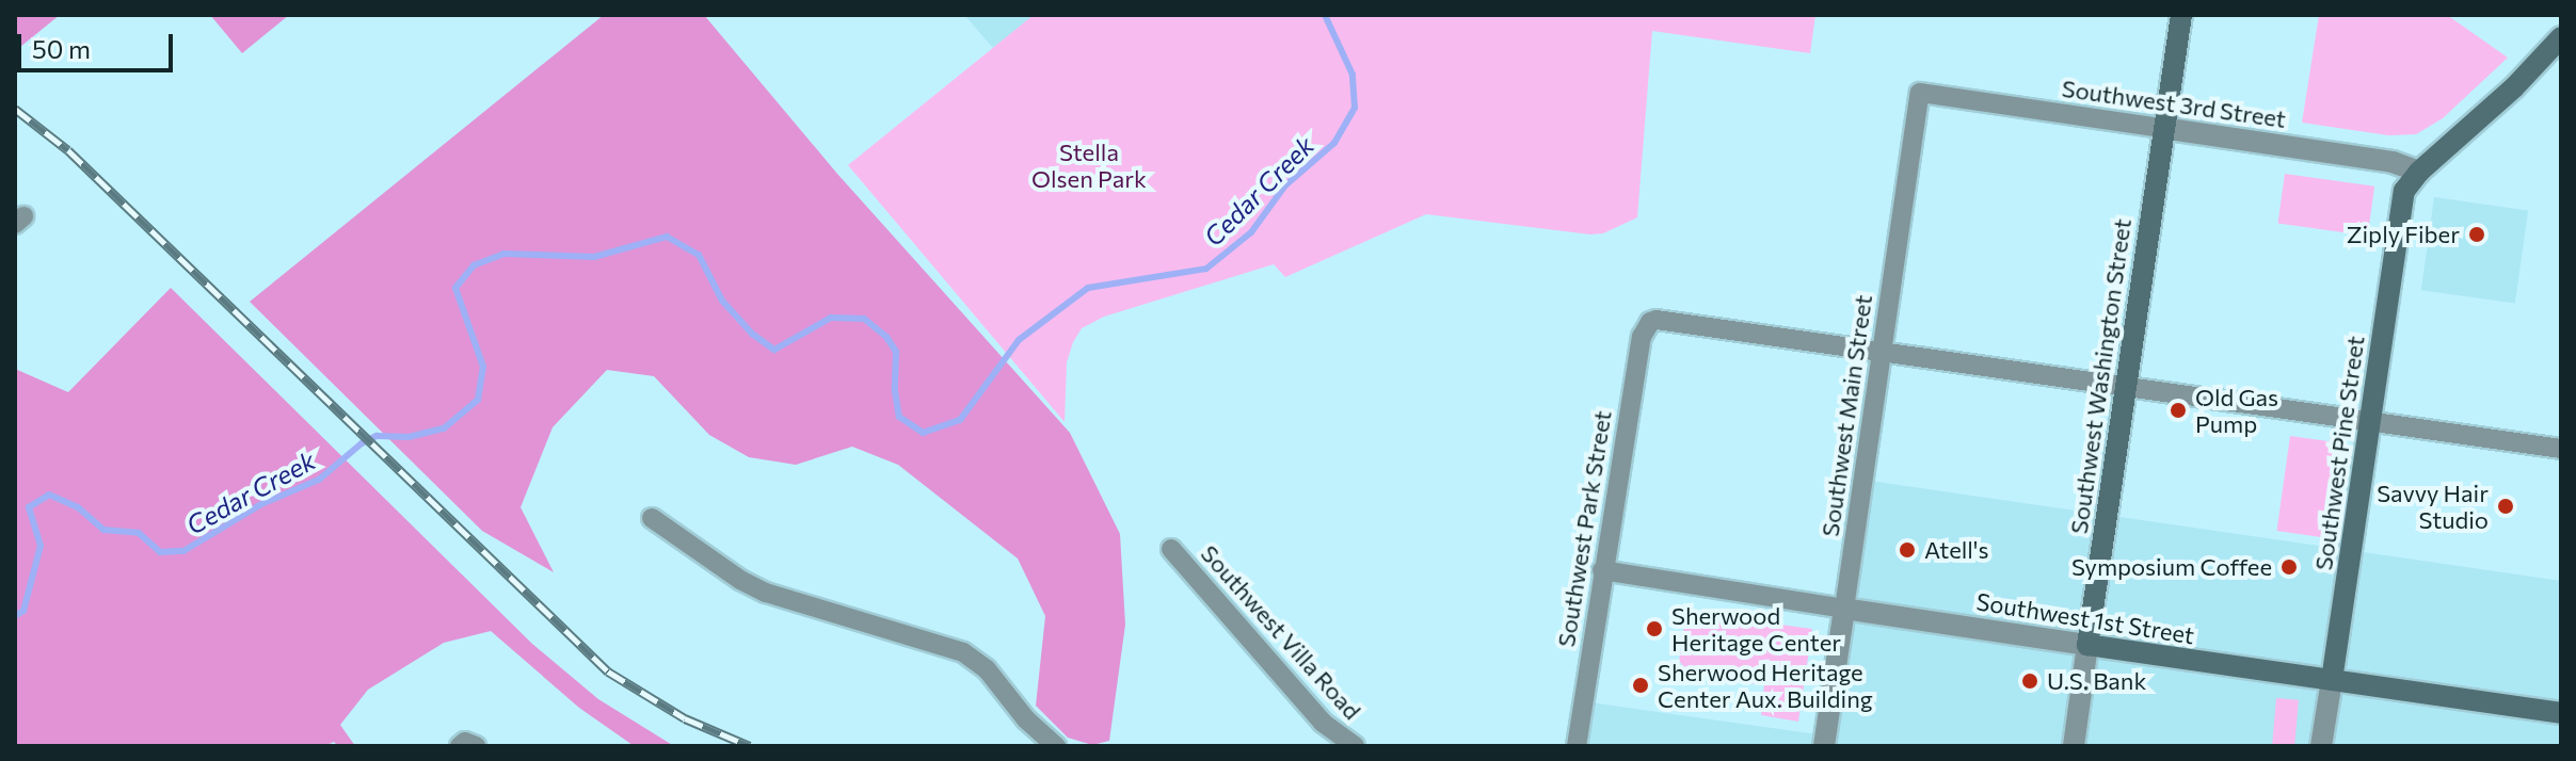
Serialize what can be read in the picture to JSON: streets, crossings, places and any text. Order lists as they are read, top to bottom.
{
  "streets": {
    "main road": ["Southwest Washington Street", "Southwest Pine Street", "Southwest 1st Street"],
    "street": [
      "Southwest 3rd Street",
      "Southwest Main Street",
      "Southwest Park Street",
      "Southwest Villa Road"
    ]
  },
  "crossings": [
    ["Southwest 3rd Street", "Southwest Washington Street"],
    ["Southwest 3rd Street", "Southwest Main Street"],
    ["Southwest 3rd Street", "Southwest Pine Street"],
    ["Southwest Washington Street", "Southwest 1st Street"],
    ["Southwest Main Street", "Southwest Park Street"],
    ["Southwest Main Street", "Southwest 1st Street"],
    ["Southwest Pine Street", "Southwest 1st Street"],
    ["Southwest Park Street", "Southwest 1st Street"]
  ],
  "water": ["Cedar Creek"],
  "parks": ["Stella Olsen Park"],
  "places": [
    "Ziply Fiber",
    "Old Gas Pump",
    "Savvy Hair Studio",
    "Atell's",
    "Symposium Coffee",
    "Sherwood Heritage Center",
    "U.S. Bank",
    "Sherwood Heritage Center Aux. Building"
  ],
  "scale_bar": "50 m"
}
